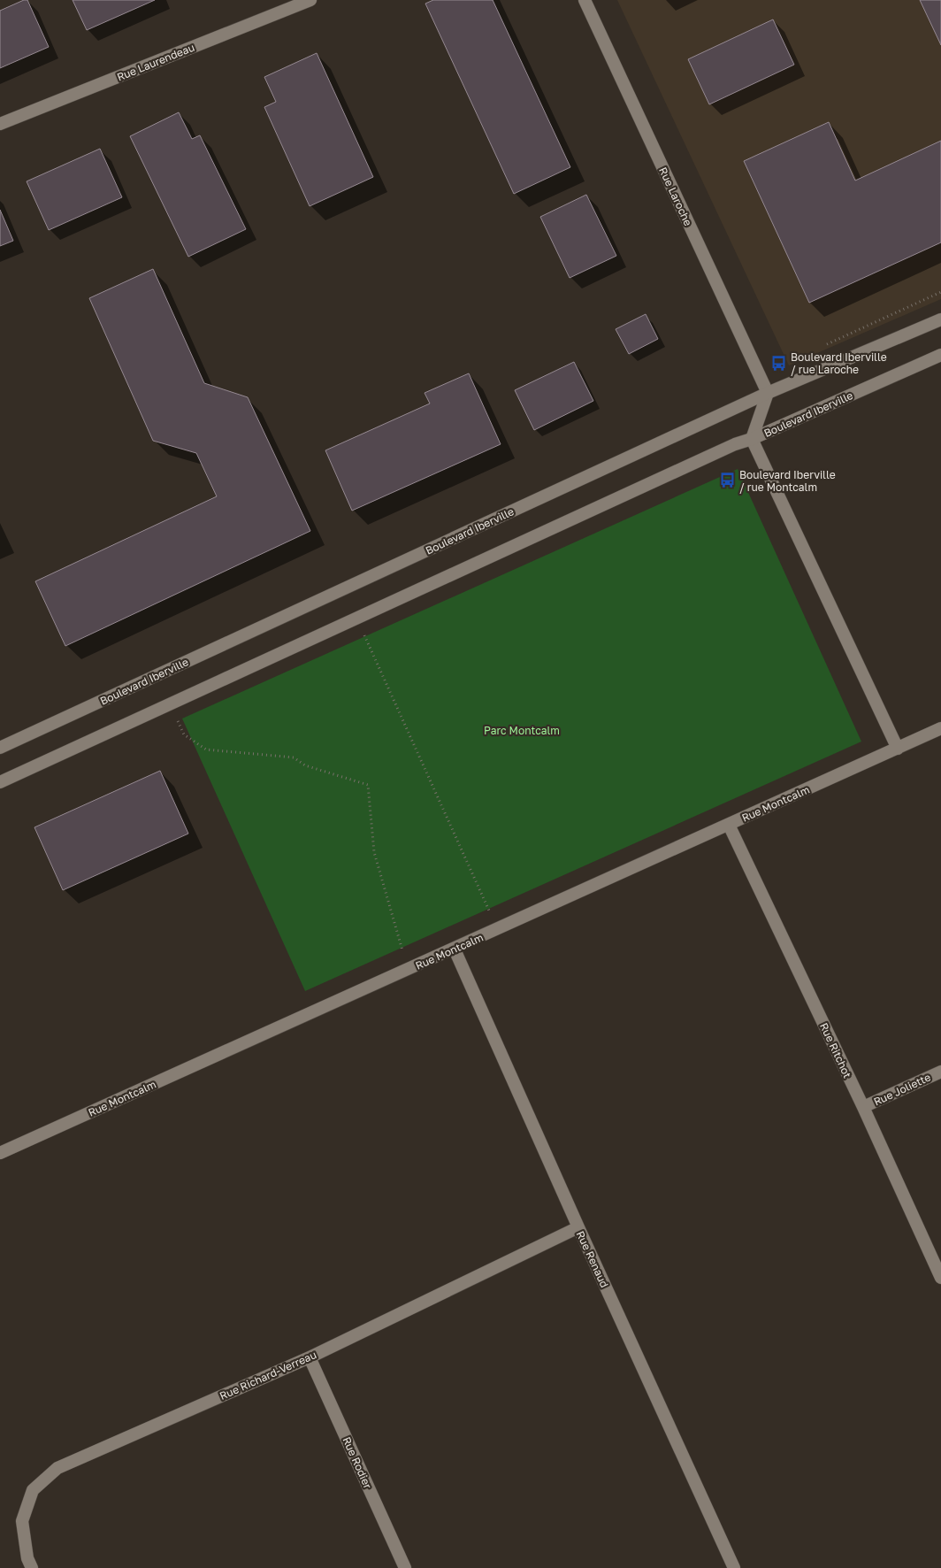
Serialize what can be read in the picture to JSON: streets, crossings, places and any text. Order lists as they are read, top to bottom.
{
  "streets": {
    "street": [
      "Rue Laurendeau",
      "Rue Laroche",
      "Boulevard Iberville",
      "Rue Montcalm",
      "Rue Ritchot",
      "Rue Joliette",
      "Rue Renaud",
      "Rue Richard-Verreau",
      "Rue Rodier"
    ]
  },
  "crossings": [
    ["Rue Laroche", "Boulevard Iberville"],
    ["Rue Montcalm", "Rue Ritchot"],
    ["Rue Montcalm", "Rue Renaud"],
    ["Rue Ritchot", "Rue Joliette"],
    ["Rue Renaud", "Rue Richard-Verreau"],
    ["Rue Richard-Verreau", "Rue Rodier"]
  ],
  "parks": ["Parc Montcalm"],
  "places": {
    "bus stop": ["Boulevard Iberville / rue Laroche", "Boulevard Iberville / rue Montcalm"]
  }
}
